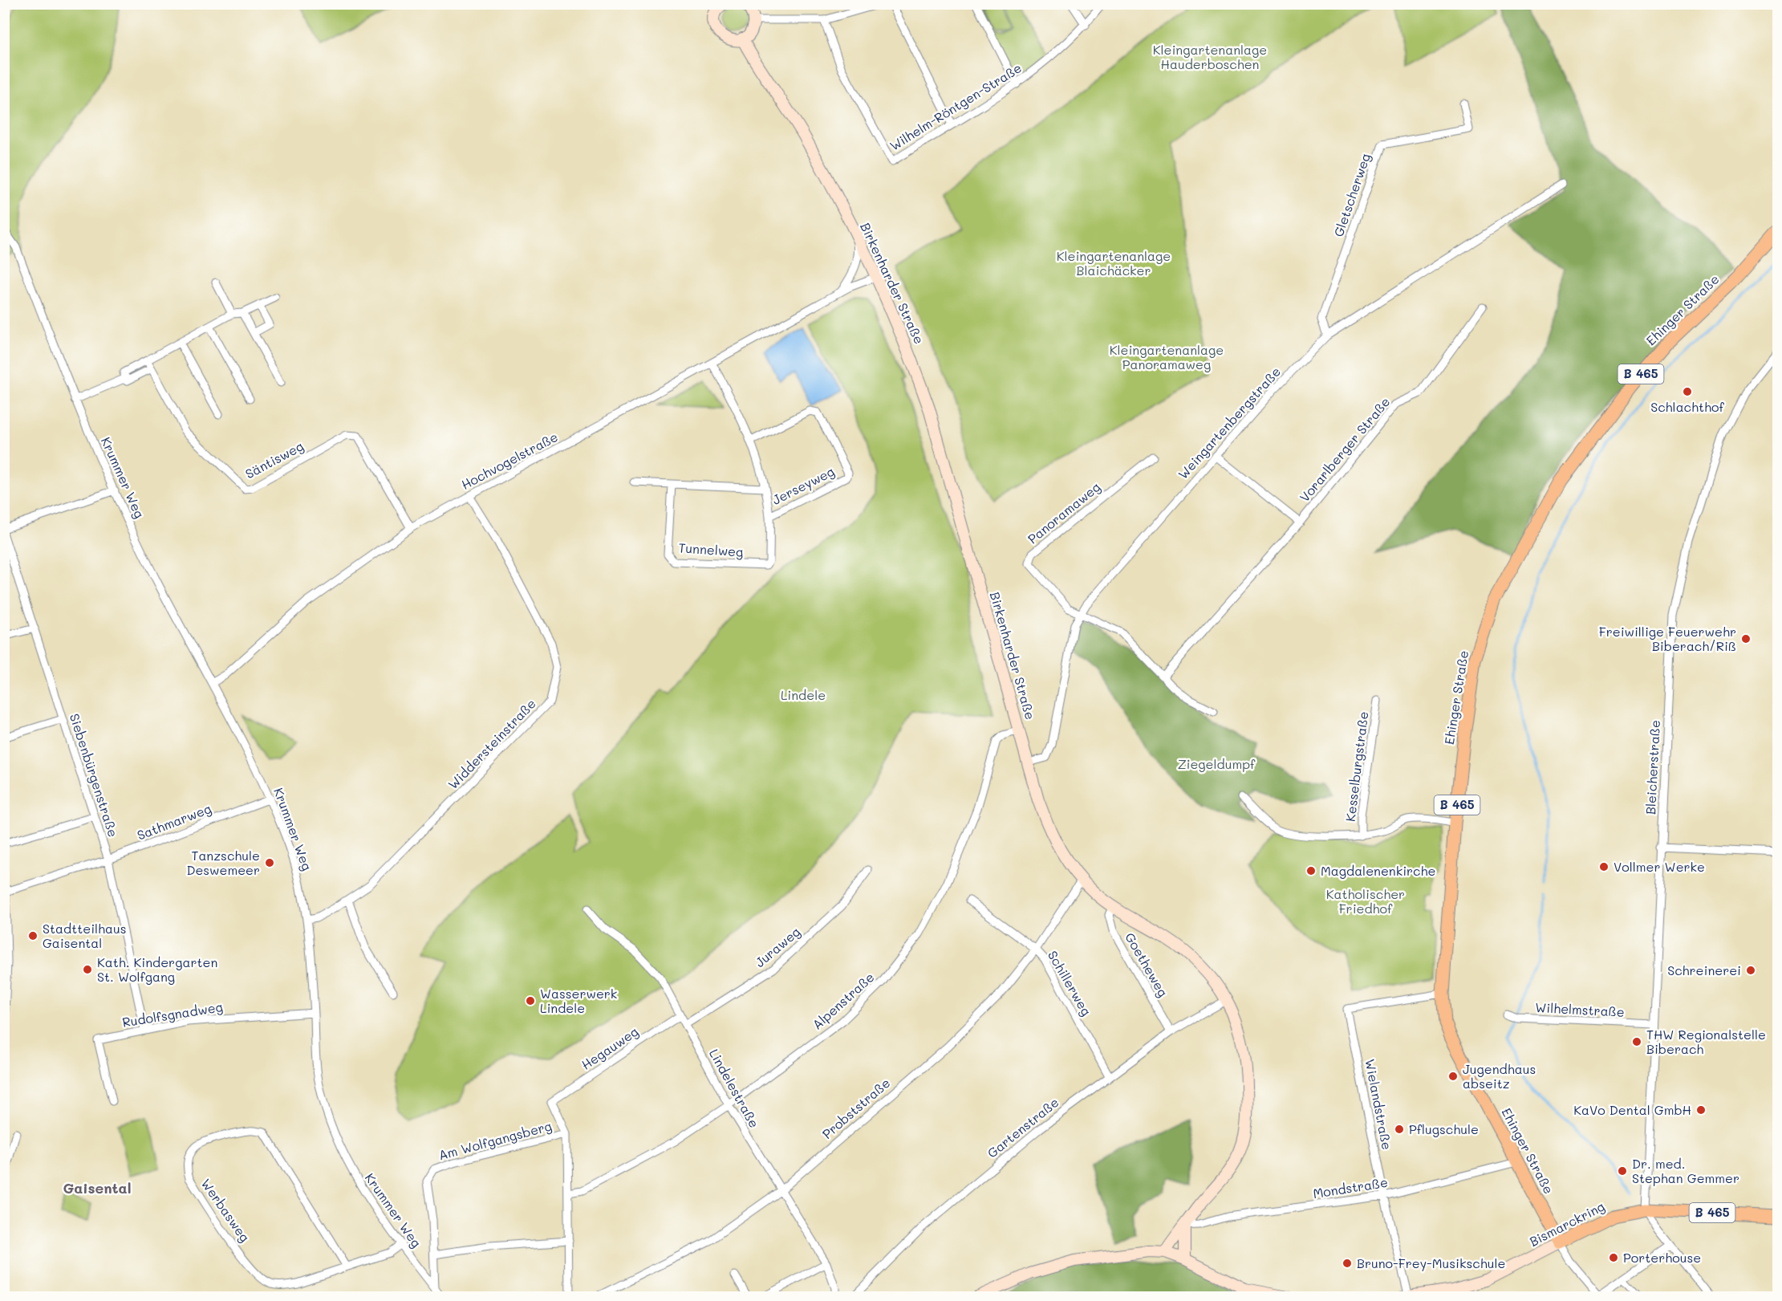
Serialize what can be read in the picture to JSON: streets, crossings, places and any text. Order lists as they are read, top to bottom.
{
  "streets": {
    "main road": [
      "Birkenharder Straße",
      "Ehinger Straße",
      "B 465",
      "Bismarckring"
    ],
    "street": [
      "Wilhelm-Röntgen-Straße",
      "Gletscherweg",
      "Weingartenbergstraße",
      "Vorarlberger Straße",
      "Säntisweg",
      "Hochvogelstraße",
      "Krummer Weg",
      "Jerseyweg",
      "Panoramaweg",
      "Tunnelweg",
      "Widdersteinstraße",
      "Kesselburgstraße",
      "Bleicherstraße",
      "Siebenbürgenstraße",
      "Sathmarweg",
      "Juraweg",
      "Goetheweg",
      "Schillerweg",
      "Alpenstraße",
      "Wilhelmstraße",
      "Rudolfsgnadweg",
      "Hegauweg",
      "Lindelestraße",
      "Wielandstraße",
      "Probststraße",
      "Gartenstraße",
      "Am Wolfgangsberg",
      "Mondstraße",
      "Werbasweg"
    ]
  },
  "crossings": [
    ["Gletscherweg", "Weingartenbergstraße"],
    ["Birkenharder Straße", "Weingartenbergstraße"],
    ["Birkenharder Straße", "Hochvogelstraße"],
    ["Birkenharder Straße", "Goetheweg"],
    ["Birkenharder Straße", "Alpenstraße"],
    ["Birkenharder Straße", "Probststraße"],
    ["Birkenharder Straße", "Gartenstraße"],
    ["Birkenharder Straße", "Mondstraße"],
    ["Ehinger Straße", "Wielandstraße"],
    ["Ehinger Straße", "Mondstraße"],
    ["Ehinger Straße", "Bismarckring"],
    ["Weingartenbergstraße", "Vorarlberger Straße"],
    ["Weingartenbergstraße", "Panoramaweg"],
    ["Säntisweg", "Hochvogelstraße"],
    ["Hochvogelstraße", "Krummer Weg"],
    ["Hochvogelstraße", "Widdersteinstraße"],
    ["Krummer Weg", "Widdersteinstraße"],
    ["Krummer Weg", "Sathmarweg"],
    ["Krummer Weg", "Rudolfsgnadweg"],
    ["Krummer Weg", "Am Wolfgangsberg"],
    ["Krummer Weg", "Werbasweg"],
    ["Jerseyweg", "Tunnelweg"],
    ["Bleicherstraße", "Wilhelmstraße"],
    ["Bleicherstraße", "Bismarckring"],
    ["Siebenbürgenstraße", "Sathmarweg"],
    ["Siebenbürgenstraße", "Rudolfsgnadweg"],
    ["Juraweg", "Lindelestraße"],
    ["Goetheweg", "Gartenstraße"],
    ["Schillerweg", "Probststraße"],
    ["Schillerweg", "Gartenstraße"],
    ["Alpenstraße", "Lindelestraße"],
    ["Hegauweg", "Lindelestraße"],
    ["Hegauweg", "Am Wolfgangsberg"],
    ["Lindelestraße", "Probststraße"],
    ["Wielandstraße", "Mondstraße"],
    ["Wielandstraße", "Bismarckring"]
  ],
  "districts": ["Gaisental"],
  "parks": [
    "Kleingartenanlage Hauderboschen",
    "Kleingartenanlage Blaichäcker",
    "Kleingartenanlage Panoramaweg",
    "Lindele",
    "Ziegeldumpf",
    "Katholischer Friedhof"
  ],
  "places": [
    "Schlachthof",
    "Freiwillige Feuerwehr Biberach/Riß",
    "Tanzschule Deswemeer",
    "Vollmer Werke",
    "Magdalenenkirche",
    "Stadtteilhaus Gaisental",
    "Kath. Kindergarten St. Wolfgang",
    "Schreinerei",
    "Wasserwerk Lindele",
    "THW Regionalstelle Biberach",
    "Jugendhaus abseitz",
    "KaVo Dental GmbH",
    "Pflugschule",
    "Dr. med. Stephan Gemmer",
    "Porterhouse",
    "Bruno-Frey-Musikschule"
  ]
}
